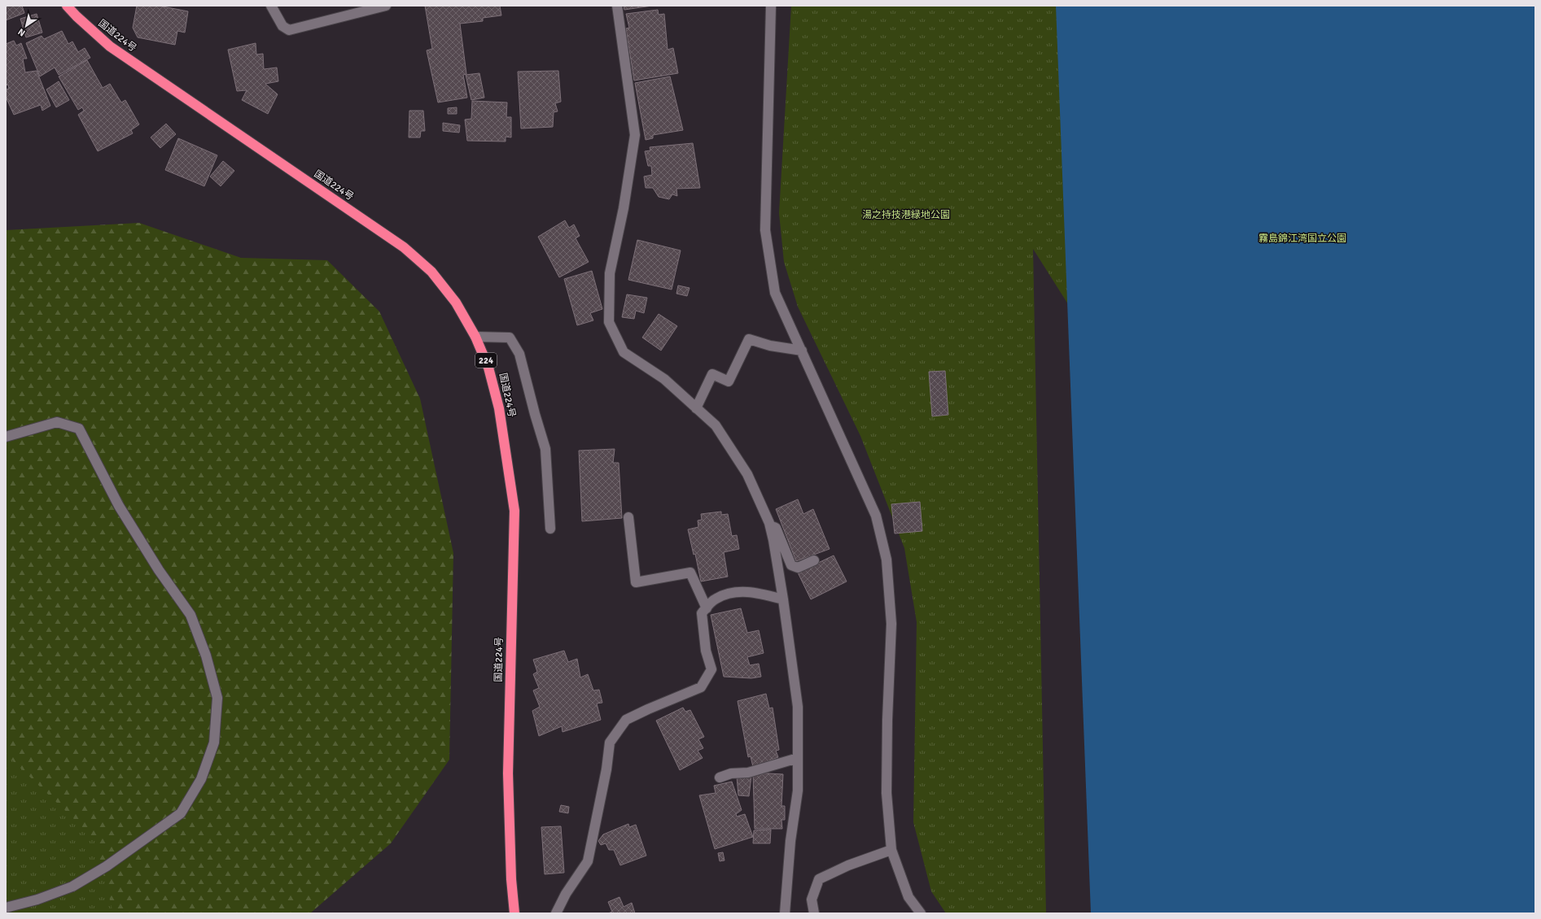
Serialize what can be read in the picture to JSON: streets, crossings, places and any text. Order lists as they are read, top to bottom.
{
  "streets": {
    "highway": ["国道224号", "224"]
  },
  "parks": ["湯之持技港緑地公園", "霧島錦江湾国立公園"],
  "north": "bottom left"
}
